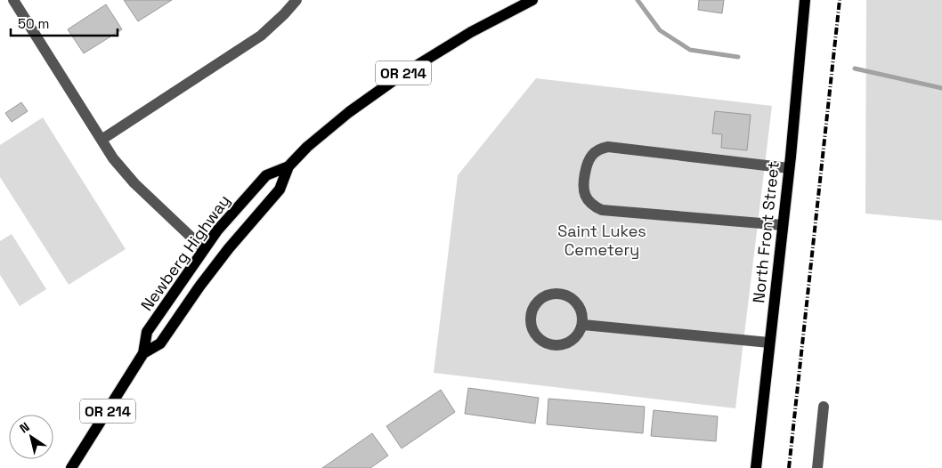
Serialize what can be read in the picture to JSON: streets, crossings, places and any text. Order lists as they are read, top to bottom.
{
  "streets": {
    "main road": ["OR 214", "North Front Street", "Newberg Highway"]
  },
  "parks": ["Saint Lukes Cemetery"],
  "scale_bar": "50 m",
  "north": "top left"
}
